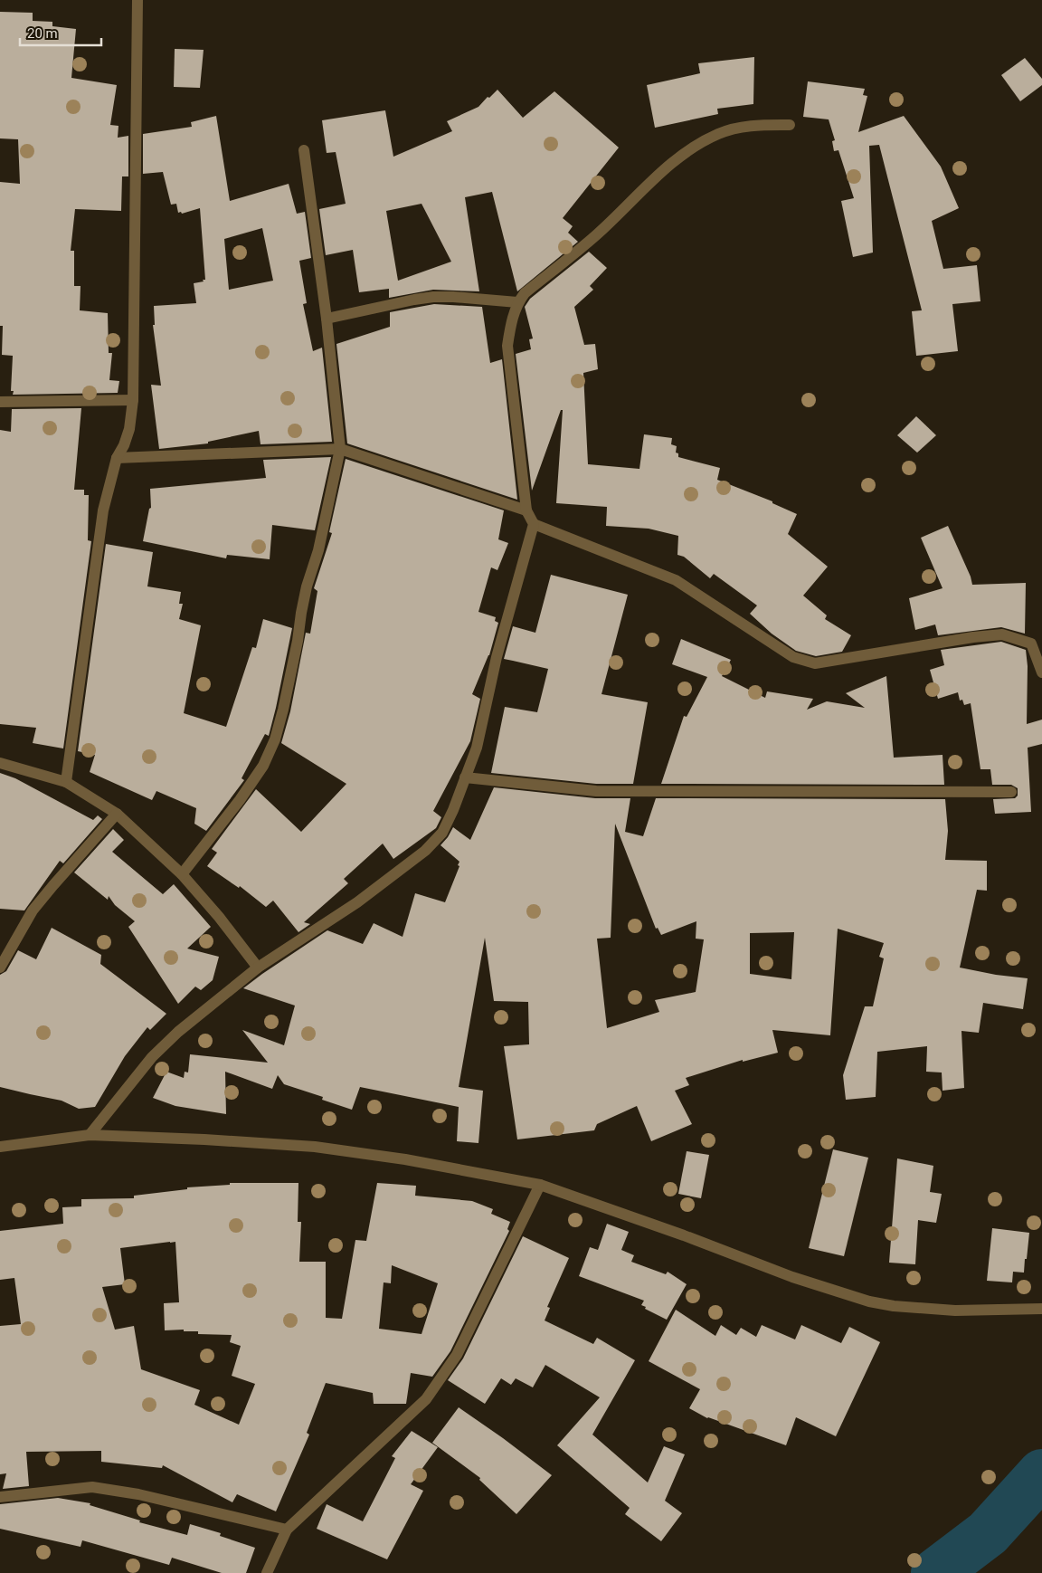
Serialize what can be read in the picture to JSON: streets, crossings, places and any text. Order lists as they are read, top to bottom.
{
  "scale_bar": "20 m"
}
